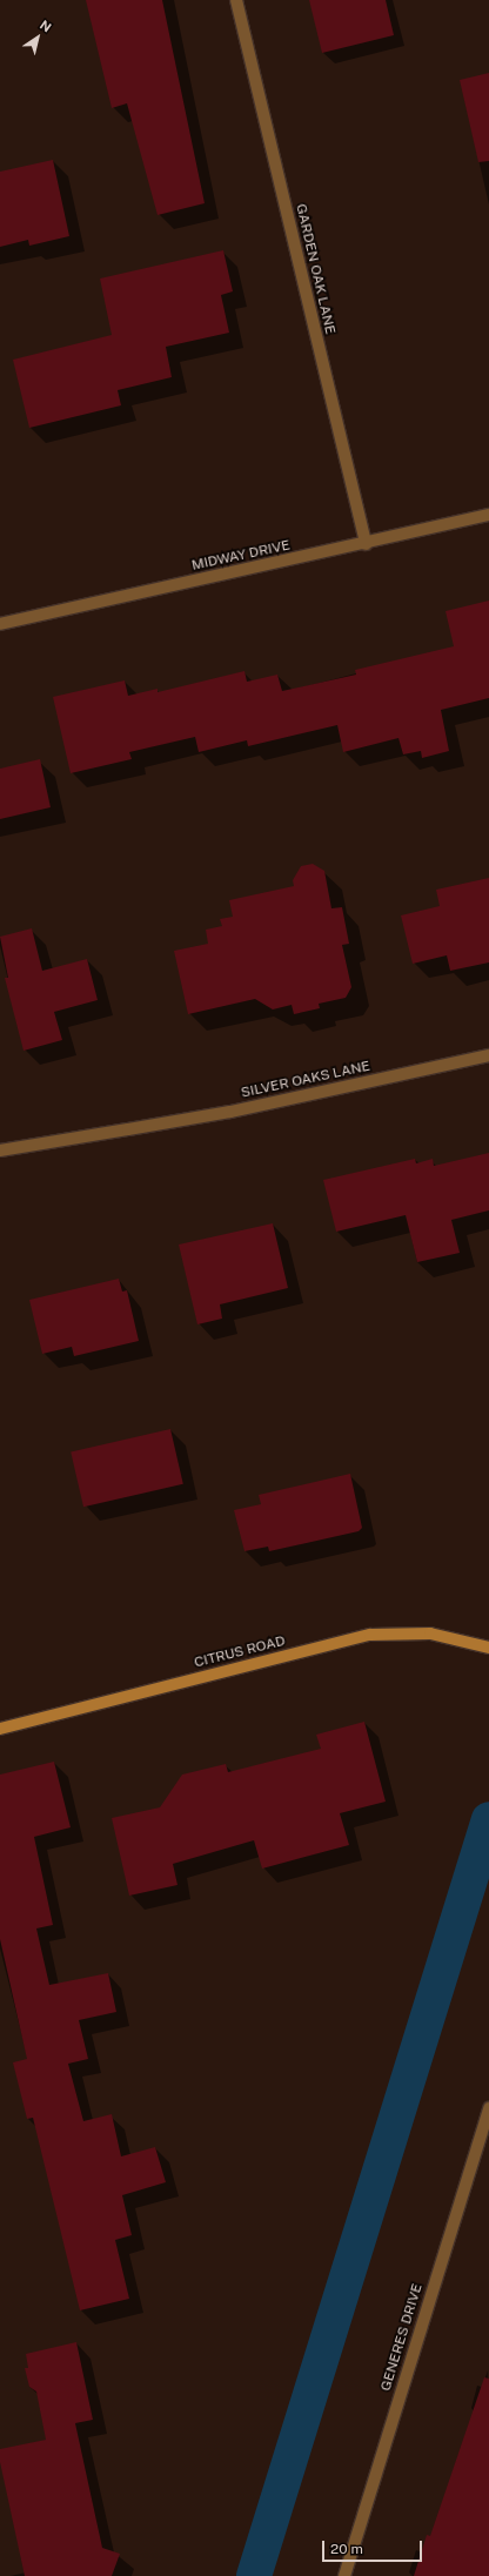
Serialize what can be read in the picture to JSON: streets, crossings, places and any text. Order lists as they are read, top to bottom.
{
  "streets": {
    "street": [
      "GARDEN OAK LANE",
      "MIDWAY DRIVE",
      "SILVER OAKS LANE",
      "CITRUS ROAD",
      "GENERES DRIVE"
    ]
  },
  "crossings": [
    ["GARDEN OAK LANE", "MIDWAY DRIVE"]
  ],
  "scale_bar": "20 m",
  "north": "top right"
}
